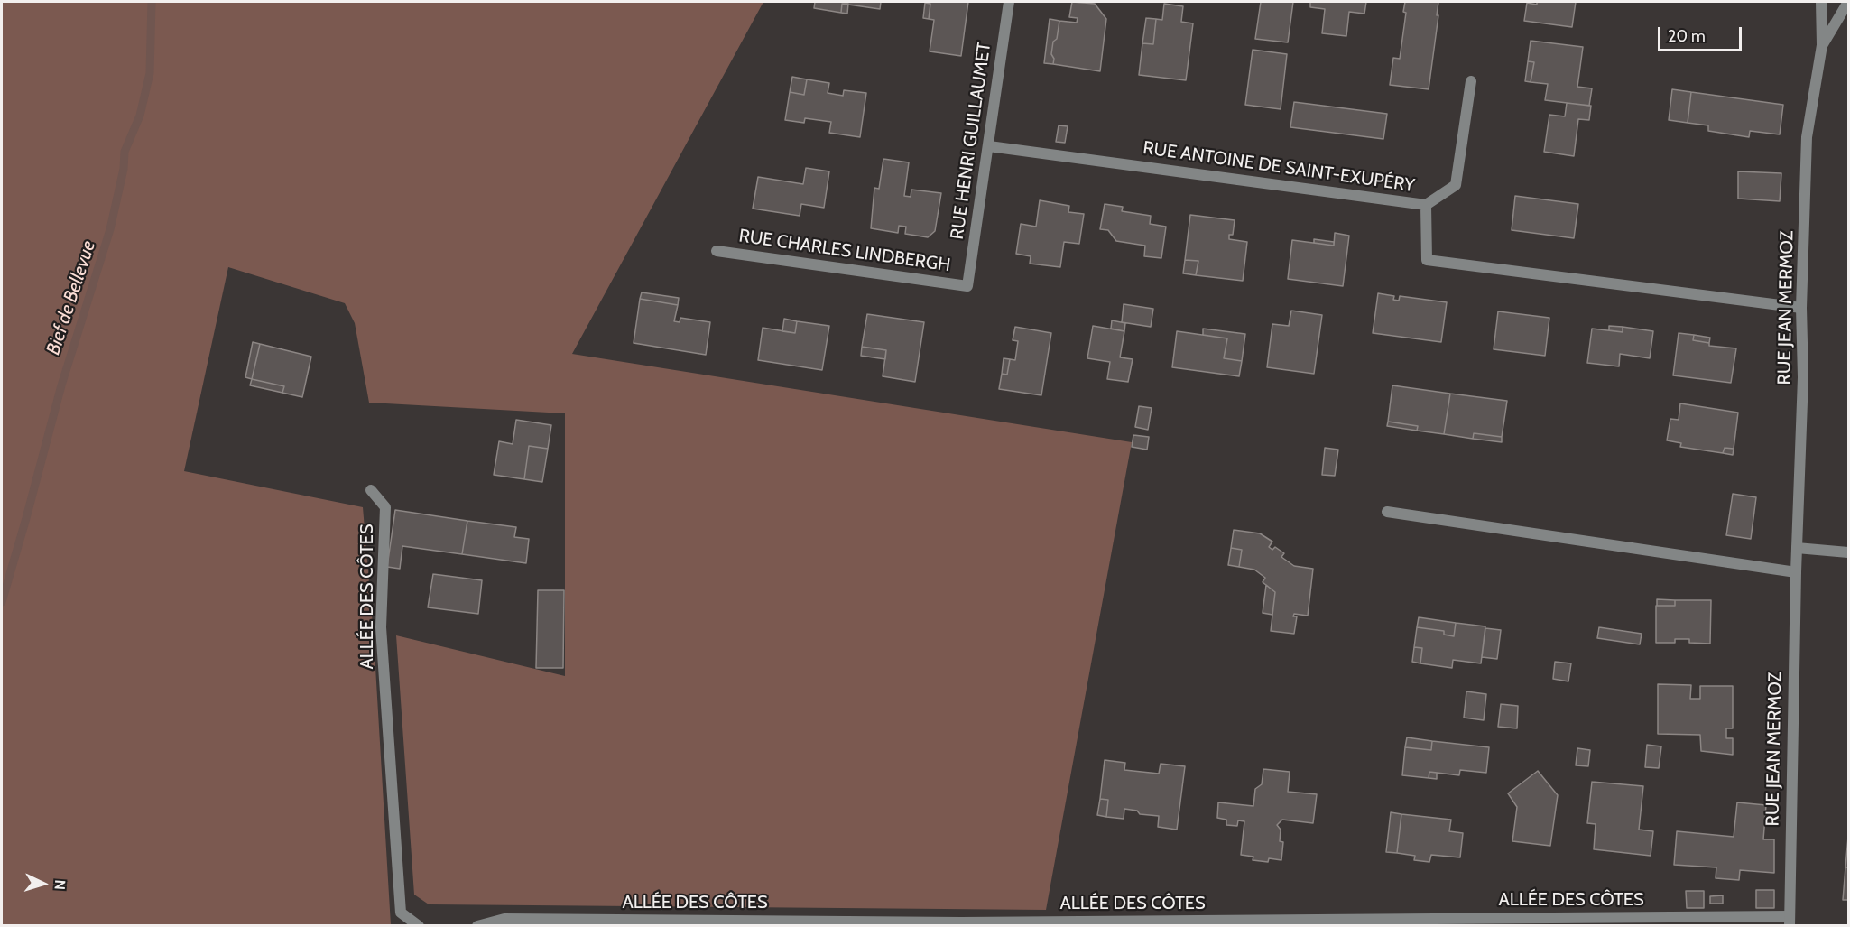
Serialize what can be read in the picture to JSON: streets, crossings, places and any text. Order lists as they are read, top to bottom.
{
  "streets": {
    "street": [
      "RUE HENRI GUILLAUMET",
      "RUE ANTOINE DE SAINT-EXUPÉRY",
      "RUE CHARLES LINDBERGH",
      "RUE JEAN MERMOZ",
      "ALLÉE DES CÔTES"
    ]
  },
  "crossings": [
    ["RUE HENRI GUILLAUMET", "RUE ANTOINE DE SAINT-EXUPÉRY"],
    ["RUE HENRI GUILLAUMET", "RUE CHARLES LINDBERGH"],
    ["RUE ANTOINE DE SAINT-EXUPÉRY", "RUE JEAN MERMOZ"],
    ["RUE JEAN MERMOZ", "ALLÉE DES CÔTES"]
  ],
  "water": ["Bief de Bellevue"],
  "scale_bar": "20 m",
  "north": "right"
}
